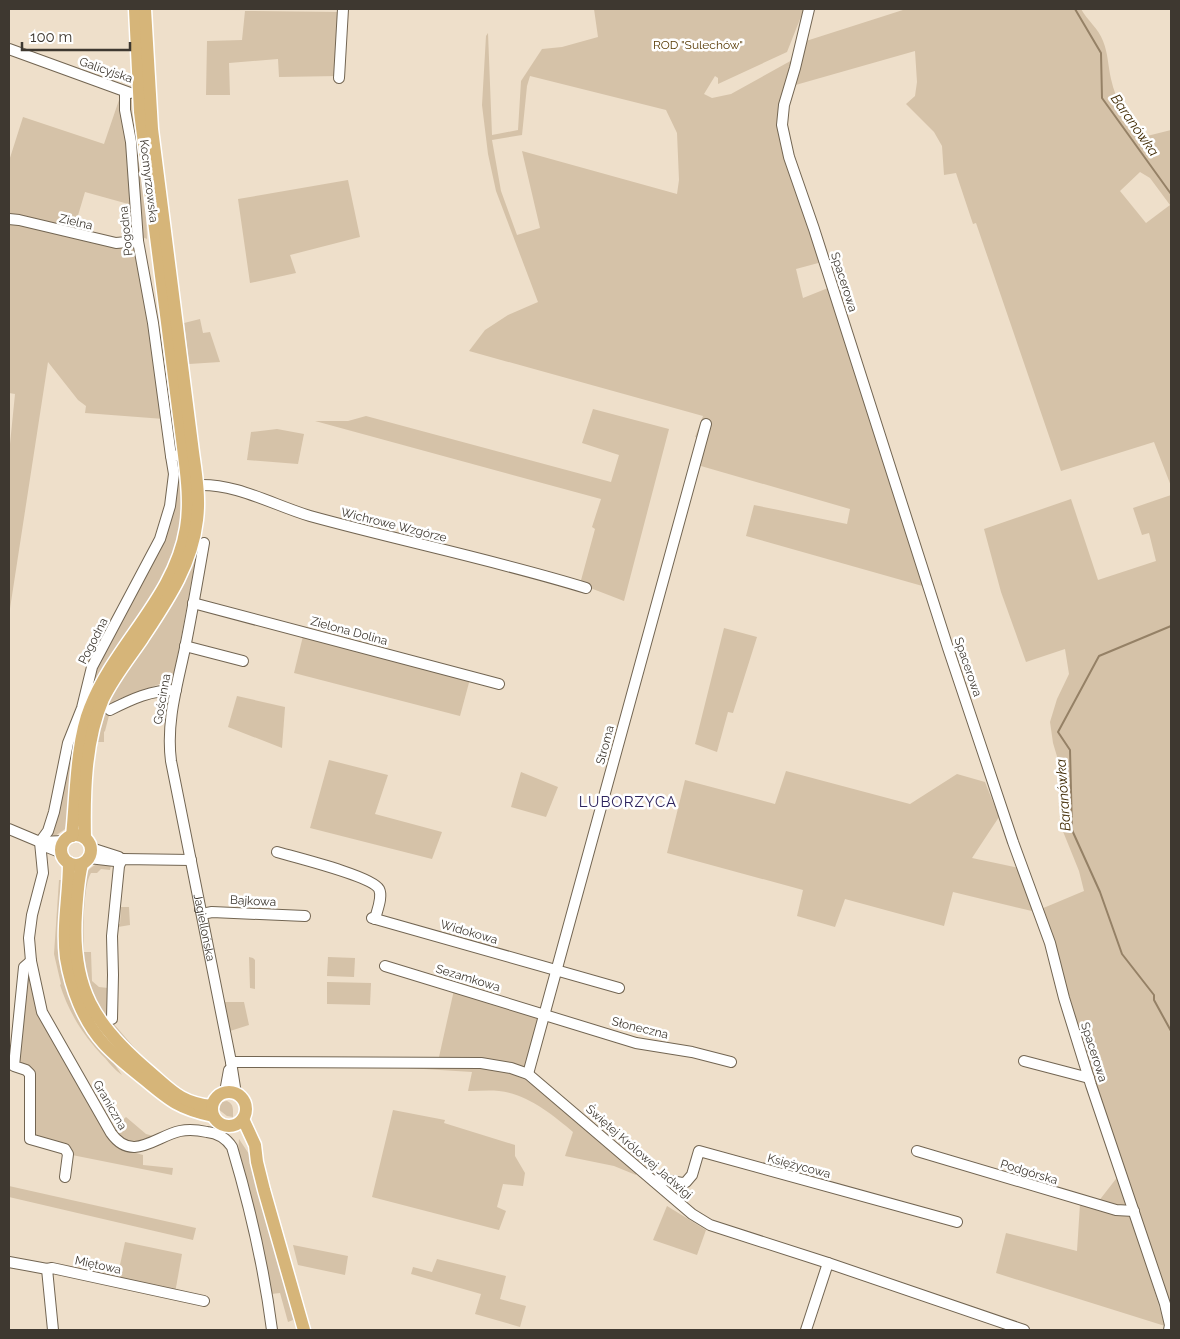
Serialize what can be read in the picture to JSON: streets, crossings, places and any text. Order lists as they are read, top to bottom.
{
  "streets": {
    "main road": ["Kocmyrzowska"],
    "street": [
      "Galicyjska",
      "Zielna",
      "Pogodna",
      "Spacerowa",
      "Wichrowe Wzgórze",
      "Zielona Dolina",
      "Gościnna",
      "Stroma",
      "Bajkowa",
      "Jagiellońska",
      "Widokowa",
      "Sezamkowa",
      "Słoneczna",
      "Graniczna",
      "Świętej Królowej Jadwigi",
      "Księżycowa",
      "Podgórska",
      "Miętowa"
    ]
  },
  "crossings": [
    ["Galicyjska", "Kocmyrzowska"],
    ["Galicyjska", "Pogodna"],
    ["Zielna", "Pogodna"],
    ["Pogodna", "Graniczna"],
    ["Spacerowa", "Podgórska"],
    ["Zielona Dolina", "Gościnna"],
    ["Gościnna", "Jagiellońska"],
    ["Stroma", "Widokowa"],
    ["Stroma", "Sezamkowa"],
    ["Stroma", "Słoneczna"],
    ["Stroma", "Świętej Królowej Jadwigi"],
    ["Bajkowa", "Jagiellońska"],
    ["Jagiellońska", "Świętej Królowej Jadwigi"],
    ["Sezamkowa", "Słoneczna"],
    ["Świętej Królowej Jadwigi", "Księżycowa"]
  ],
  "districts": ["LUBORZYCA"],
  "water": ["Baranówka"],
  "parks": ["ROD \"Sulechów\""],
  "scale_bar": "100 m"
}
